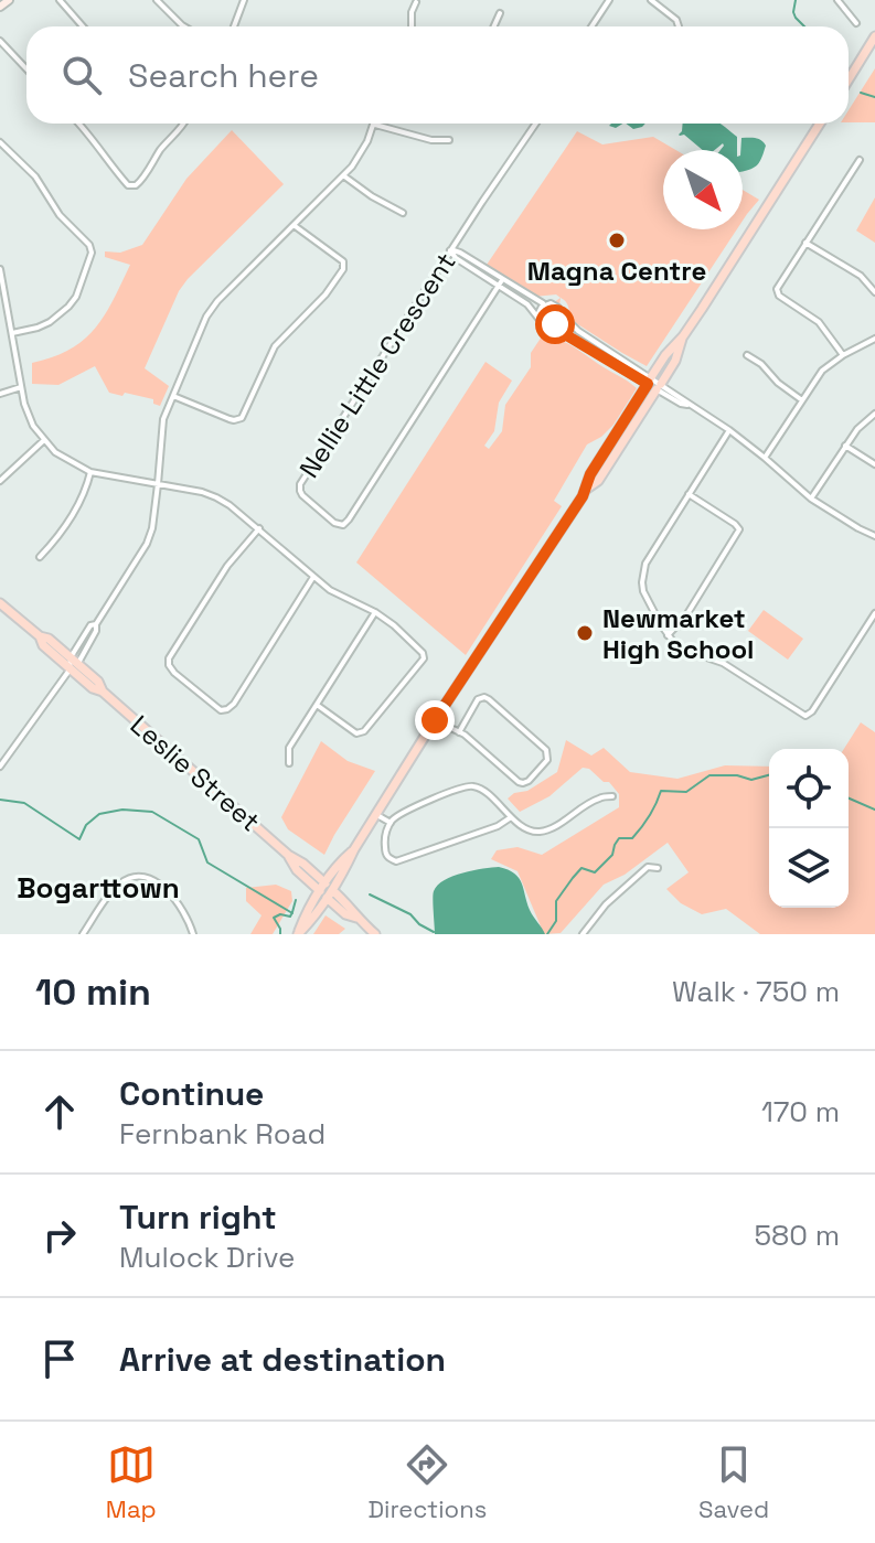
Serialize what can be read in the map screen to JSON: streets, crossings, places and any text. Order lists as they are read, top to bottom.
{
  "streets": {
    "main road": ["Leslie Street"],
    "street": ["Nellie Little Crescent"]
  },
  "districts": ["Bogarttown"],
  "places": ["Magna Centre", "Newmarket High School"],
  "north": "bottom right",
  "page": {
    "search": "Search here",
    "heading": ["10 min", "Walk · 750 m"],
    "list": [
      ["Continue", "Fernbank Road", "170 m"],
      ["Turn right", "Mulock Drive", "580 m"],
      "Arrive at destination"
    ],
    "nav": ["Map", "Directions", "Saved"]
  }
}
